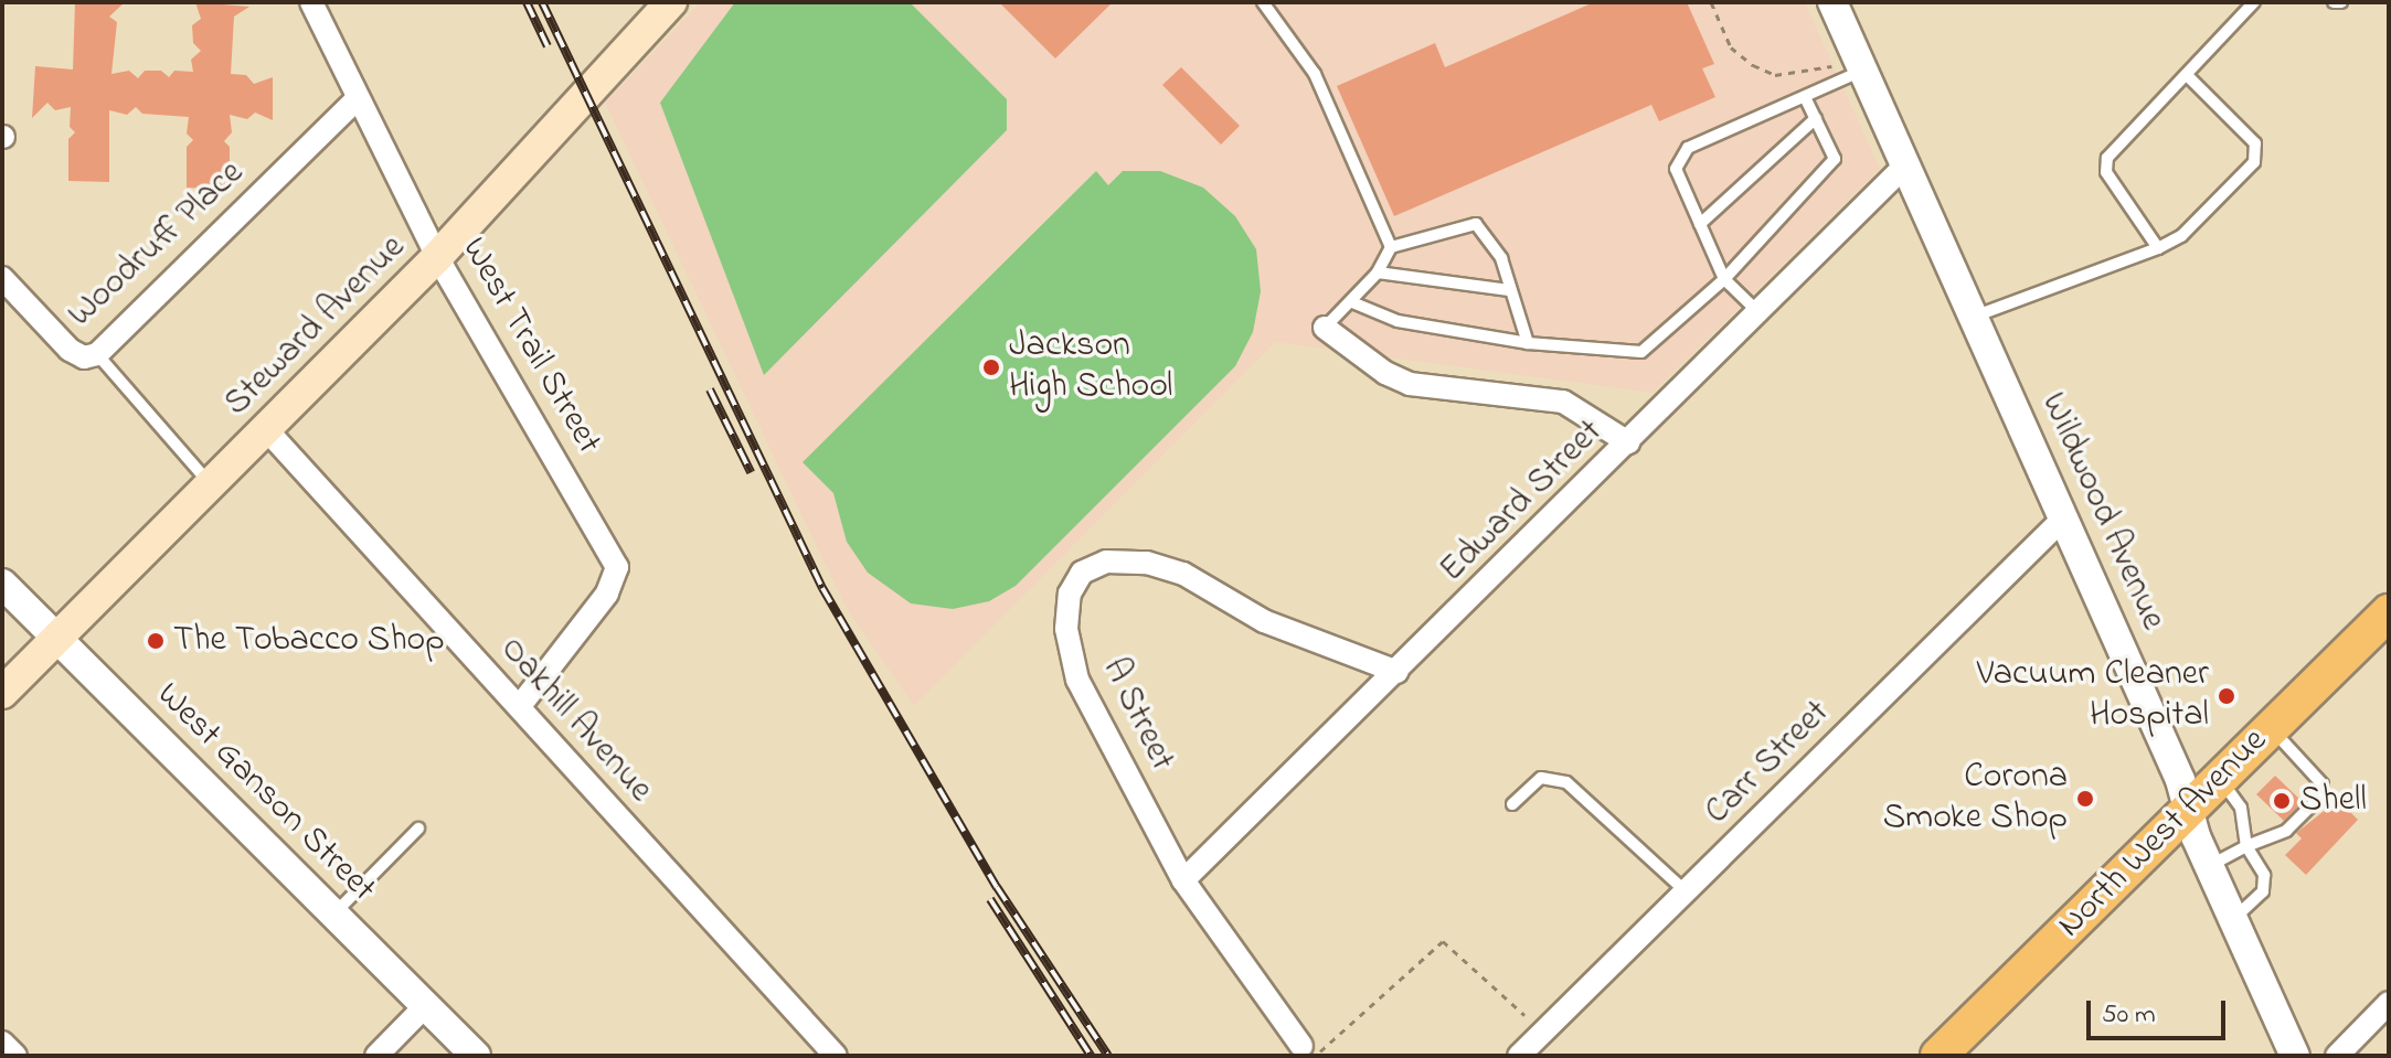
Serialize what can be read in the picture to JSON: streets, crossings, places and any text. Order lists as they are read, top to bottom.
{
  "streets": {
    "main road": ["Steward Avenue", "North West Avenue"],
    "street": [
      "Woodruff Place",
      "West Trail Street",
      "Edward Street",
      "Wildwood Avenue",
      "A Street",
      "Oakhill Avenue",
      "Carr Street",
      "West Ganson Street"
    ]
  },
  "crossings": [
    ["Woodruff Place", "West Trail Street"],
    ["Steward Avenue", "West Trail Street"],
    ["Steward Avenue", "Oakhill Avenue"],
    ["Steward Avenue", "West Ganson Street"],
    ["West Trail Street", "Oakhill Avenue"],
    ["Edward Street", "Wildwood Avenue"],
    ["Edward Street", "A Street"],
    ["Wildwood Avenue", "Carr Street"],
    ["Wildwood Avenue", "North West Avenue"]
  ],
  "places": [
    "Jackson High School",
    "The Tobacco Shop",
    "Vacuum Cleaner Hospital",
    "Corona Smoke Shop",
    "Shell"
  ],
  "scale_bar": "50 m"
}
